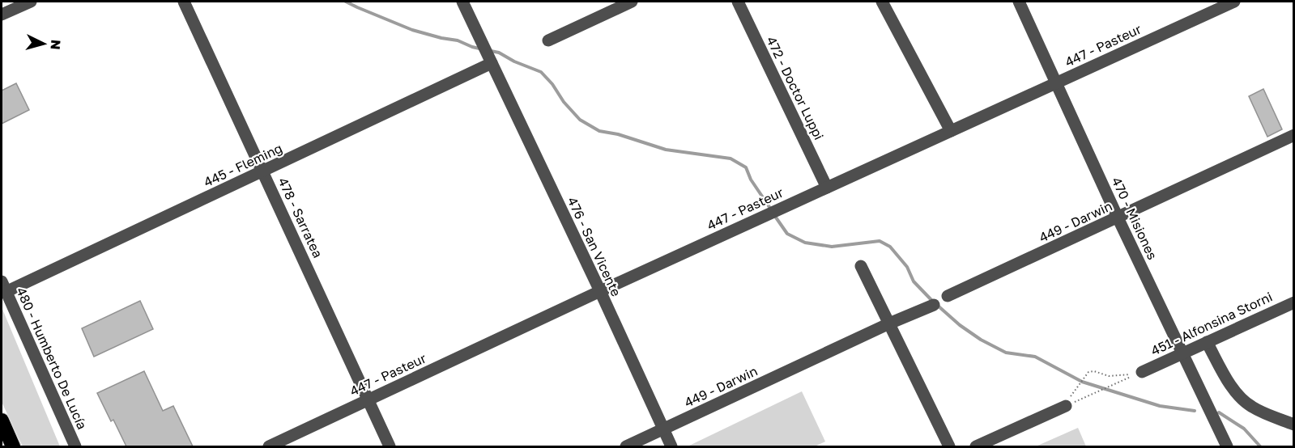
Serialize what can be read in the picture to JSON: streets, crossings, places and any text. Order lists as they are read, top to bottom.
{
  "streets": {
    "street": [
      "447 - Pasteur",
      "472 - Doctor Luppi",
      "445 - Fleming",
      "478 - Sarratea",
      "470 - Misiones",
      "449 - Darwin",
      "476 - San Vicente",
      "451 - Alfonsina Storni",
      "480 - Humberto De Lucía"
    ]
  },
  "crossings": [
    ["447 - Pasteur", "472 - Doctor Luppi"],
    ["447 - Pasteur", "478 - Sarratea"],
    ["447 - Pasteur", "470 - Misiones"],
    ["447 - Pasteur", "476 - San Vicente"],
    ["445 - Fleming", "478 - Sarratea"],
    ["445 - Fleming", "476 - San Vicente"],
    ["445 - Fleming", "480 - Humberto De Lucía"],
    ["470 - Misiones", "449 - Darwin"],
    ["470 - Misiones", "451 - Alfonsina Storni"],
    ["449 - Darwin", "476 - San Vicente"]
  ],
  "north": "right"
}
